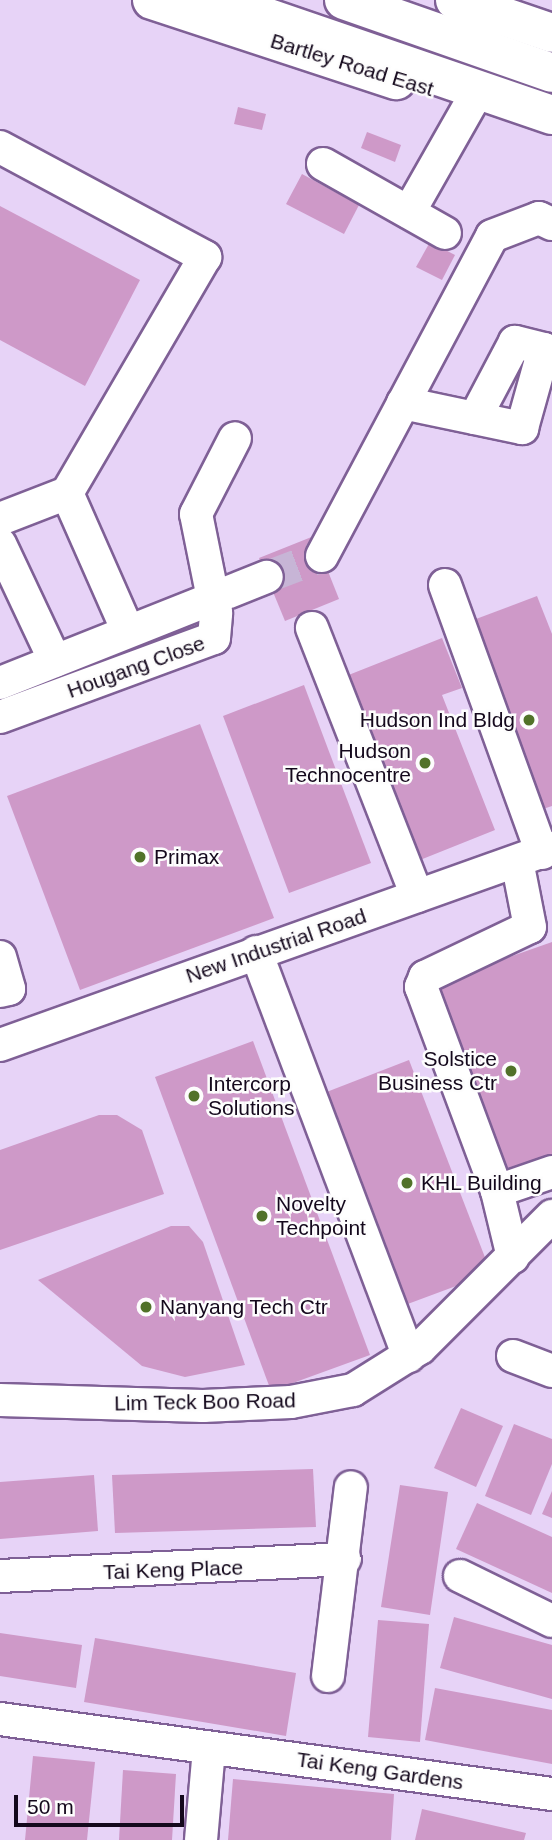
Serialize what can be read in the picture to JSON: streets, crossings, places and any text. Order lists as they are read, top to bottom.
{
  "streets": {
    "main road": ["Bartley Road East"],
    "street": [
      "Hougang Close",
      "New Industrial Road",
      "Lim Teck Boo Road",
      "Tai Keng Place",
      "Tai Keng Gardens"
    ]
  },
  "places": [
    "Hudson Ind Bldg",
    "Hudson Technocentre",
    "Primax",
    "Solstice Business Ctr",
    "Intercorp Solutions",
    "KHL Building",
    "Novelty Techpoint",
    "Nanyang Tech Ctr"
  ],
  "scale_bar": "50 m"
}
